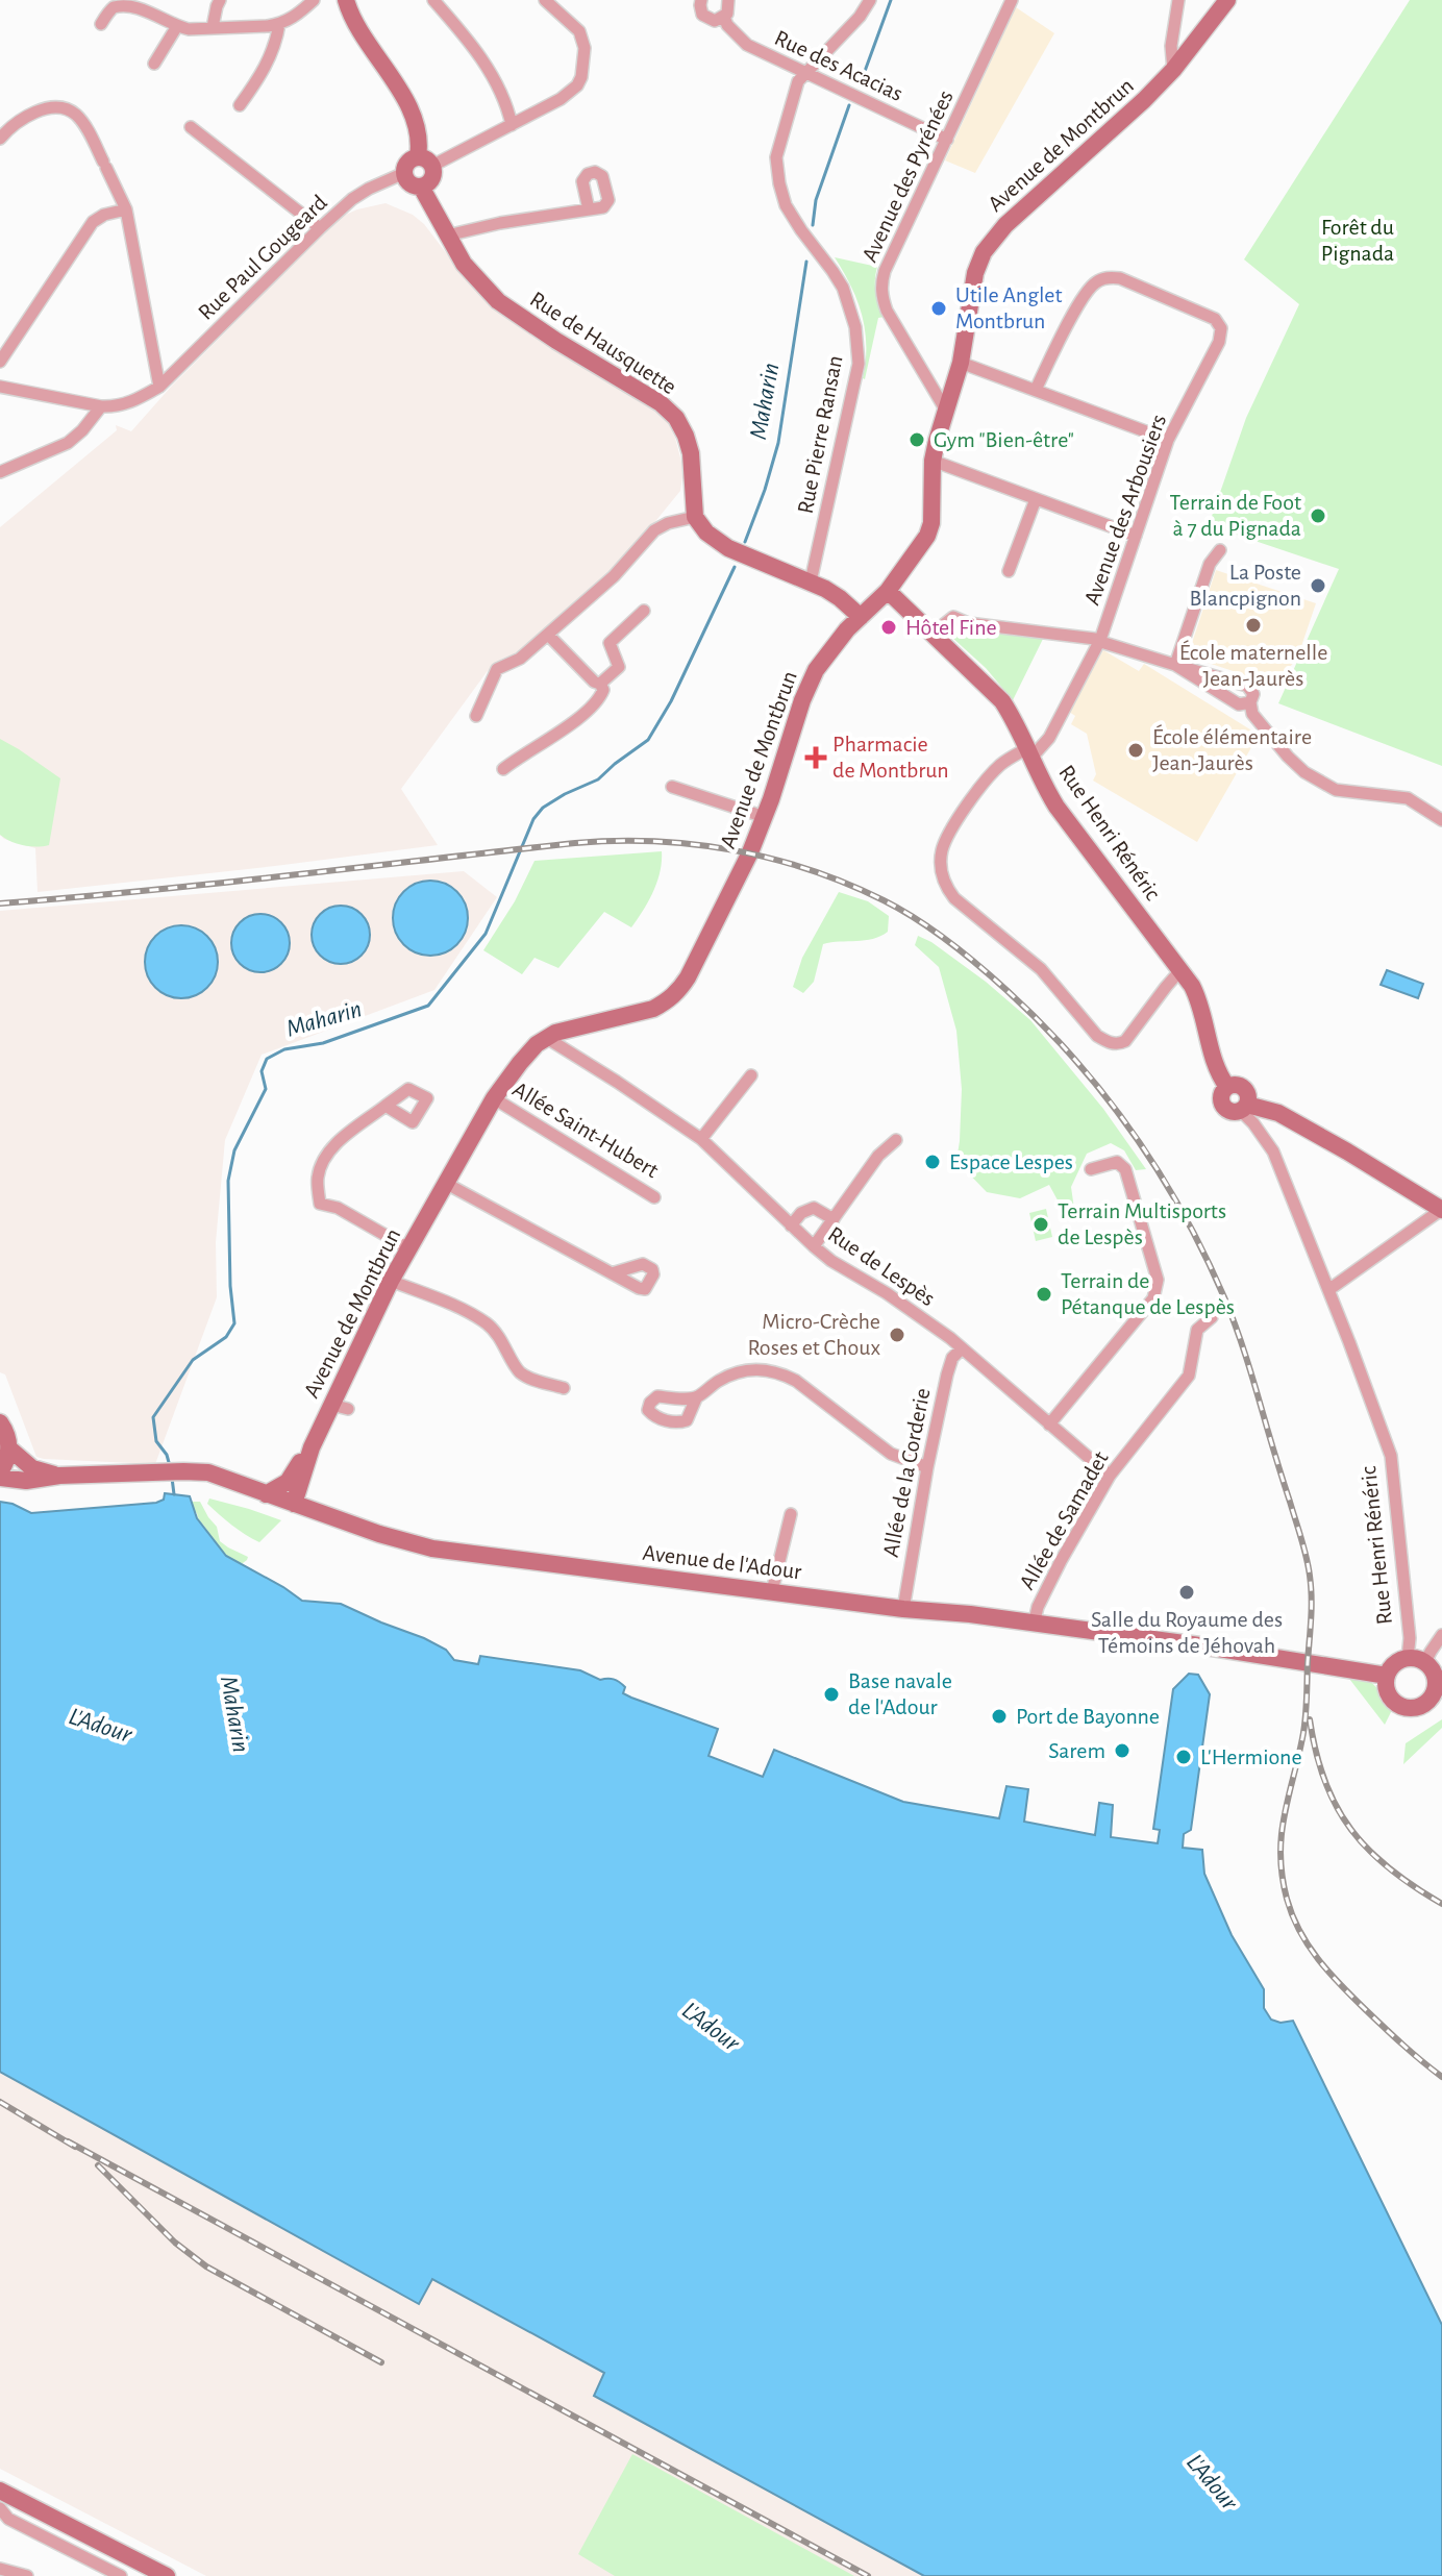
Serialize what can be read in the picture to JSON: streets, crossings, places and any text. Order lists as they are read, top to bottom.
{
  "streets": {
    "street": [
      "Rue des Acacias",
      "Avenue de Montbrun",
      "Avenue des Pyrénées",
      "Rue Paul Gougeard",
      "Rue de Hausquette",
      "Rue Pierre Ransan",
      "Avenue des Arbousiers",
      "Rue Henri Rénéric",
      "Allée Saint-Hubert",
      "Rue de Lespès",
      "Allée de la Corderie",
      "Allée de Samadet",
      "Avenue de l'Adour"
    ]
  },
  "crossings": [
    ["Rue des Acacias", "Avenue des Pyrénées"],
    ["Rue des Acacias", "Rue Pierre Ransan"],
    ["Avenue de Montbrun", "Avenue des Pyrénées"],
    ["Avenue de Montbrun", "Rue Henri Rénéric"],
    ["Avenue de Montbrun", "Allée Saint-Hubert"],
    ["Avenue de Montbrun", "Rue de Lespès"],
    ["Avenue de Montbrun", "Avenue de l'Adour"],
    ["Rue Paul Gougeard", "Rue de Hausquette"],
    ["Avenue des Arbousiers", "Rue Henri Rénéric"],
    ["Rue Henri Rénéric", "Avenue de l'Adour"],
    ["Rue de Lespès", "Allée de la Corderie"],
    ["Rue de Lespès", "Allée de Samadet"],
    ["Allée de la Corderie", "Avenue de l'Adour"],
    ["Allée de Samadet", "Avenue de l'Adour"]
  ],
  "water": ["Maharin", "L'Adour"],
  "parks": ["Forêt du Pignada"],
  "places": {
    "other": [
      "Utile Anglet Montbrun",
      "Gym \"Bien-être\"",
      "Terrain de Foot à 7 du Pignada",
      "La Poste Blancpignon",
      "École maternelle Jean-Jaurès",
      "Hôtel Fine",
      "École élémentaire Jean-Jaurès",
      "Espace Lespes",
      "Terrain Multisports de Lespès",
      "Terrain de Pétanque de Lespès",
      "Micro-Crèche Roses et Choux",
      "Salle du Royaume des Témoins de Jéhovah",
      "Base navale de l'Adour",
      "Port de Bayonne",
      "Sarem",
      "L'Hermione"
    ],
    "health": ["Pharmacie de Montbrun"]
  }
}
